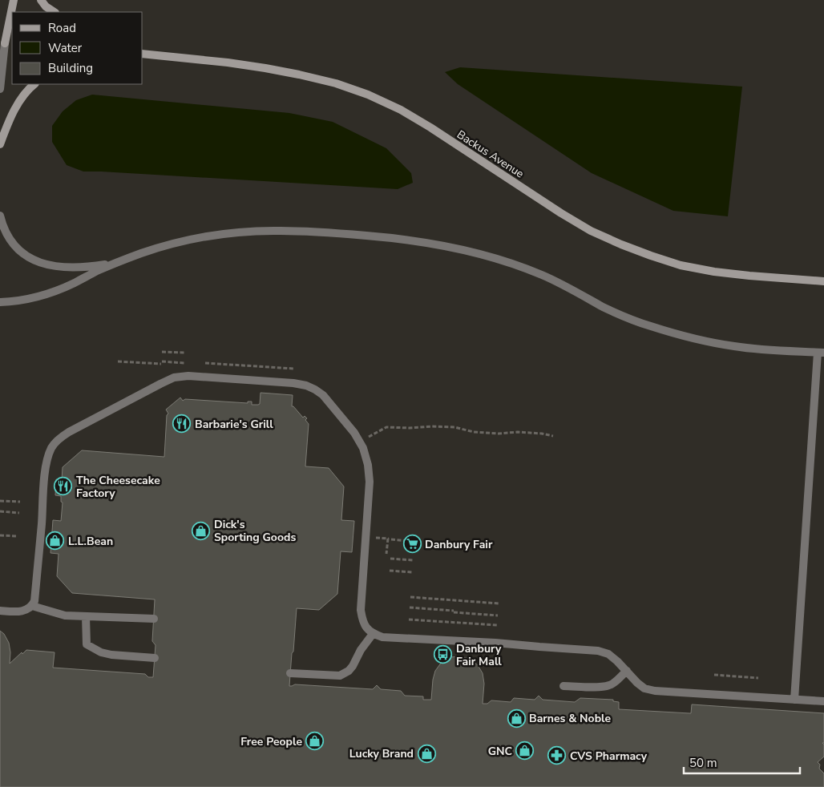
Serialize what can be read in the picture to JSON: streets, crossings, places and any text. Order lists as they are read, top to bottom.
{
  "streets": {
    "main road": ["Backus Avenue"]
  },
  "places": {
    "restaurant": ["Barbarie's Grill", "The Cheesecake Factory"],
    "shop": [
      "Dick's Sporting Goods",
      "L.L.Bean",
      "Barnes & Noble",
      "Free People",
      "GNC",
      "Lucky Brand"
    ],
    "supermarket": ["Danbury Fair"],
    "bus stop": ["Danbury Fair Mall"],
    "pharmacy": ["CVS Pharmacy"]
  },
  "legend": ["Road", "Water", "Building"],
  "scale_bar": "50 m"
}
